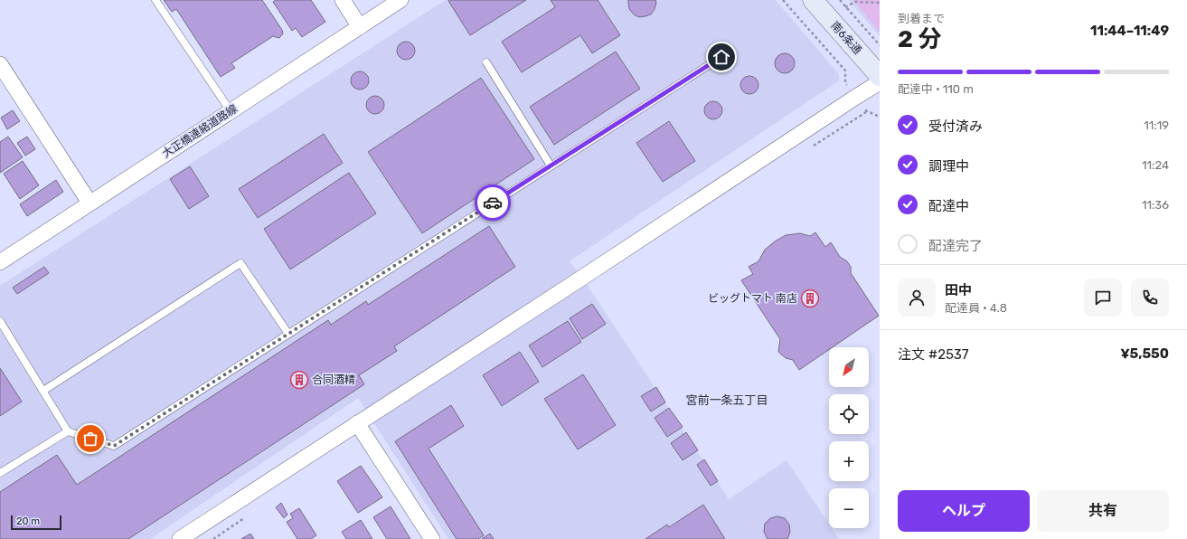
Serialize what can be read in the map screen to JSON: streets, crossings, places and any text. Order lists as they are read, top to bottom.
{
  "streets": {
    "street": ["南6条通", "大正橋連絡道路線"]
  },
  "districts": ["宮前一条五丁目"],
  "places": {
    "building": ["ビッグトマト 南店", "合同酒精"]
  },
  "scale_bar": "20 m",
  "north": "bottom left",
  "page": {
    "heading": ["2 分", "到着まで", "11:44–11:49"],
    "panel": [
      "田中",
      "配達員 · 4.8",
      "注文 #2537",
      "¥5,550"
    ],
    "bar": "配達中 · 110 m",
    "list": [
      ["受付済み", "11:19"],
      ["調理中", "11:24"],
      ["配達中", "11:36"],
      "配達完了"
    ],
    "map_buttons": ["+", "−"],
    "buttons": ["ヘルプ", "共有"],
    "scale": "20 m"
  }
}
